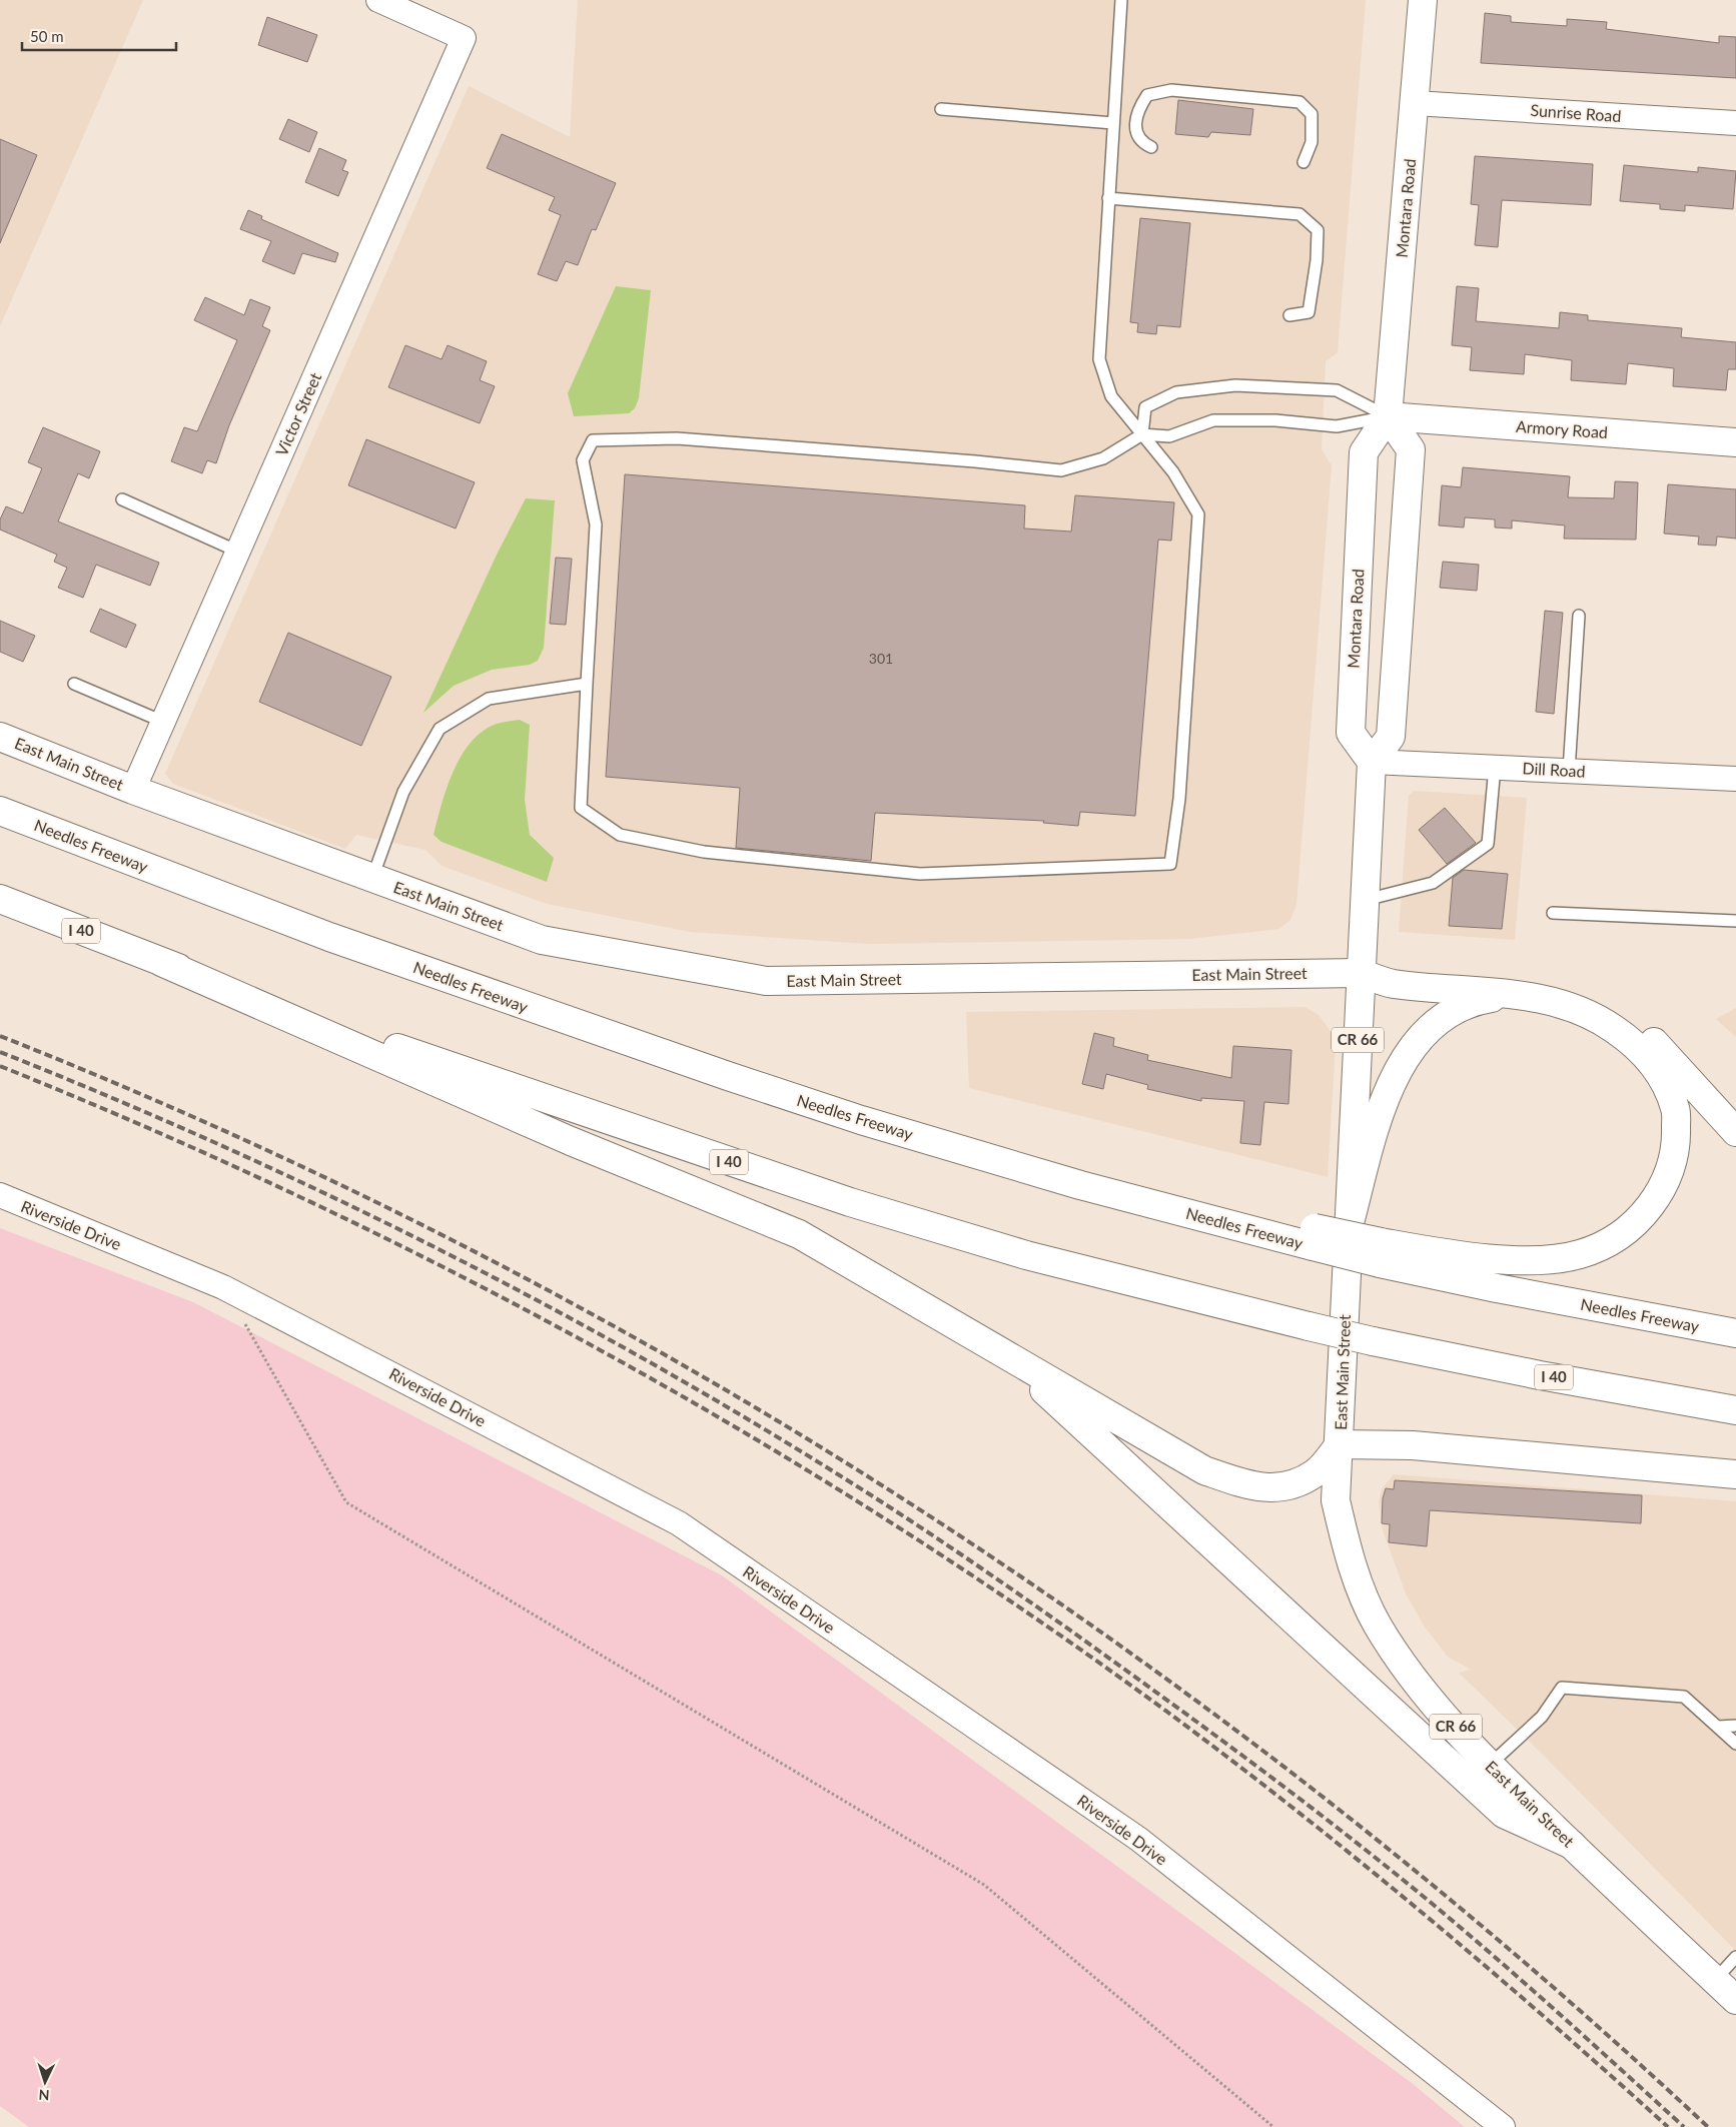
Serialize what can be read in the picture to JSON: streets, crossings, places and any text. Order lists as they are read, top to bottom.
{
  "streets": {
    "main road": [
      "Montara Road",
      "Armory Road",
      "East Main Street",
      "Needles Freeway",
      "I 40",
      "CR 66"
    ],
    "street": [
      "Sunrise Road",
      "Victor Street",
      "Dill Road",
      "Riverside Drive"
    ]
  },
  "crossings": [
    ["Sunrise Road", "Montara Road"],
    ["Montara Road", "Armory Road"],
    ["Montara Road", "Dill Road"],
    ["Victor Street", "East Main Street"]
  ],
  "house_numbers": ["301"],
  "scale_bar": "50 m",
  "north": "bottom"
}
